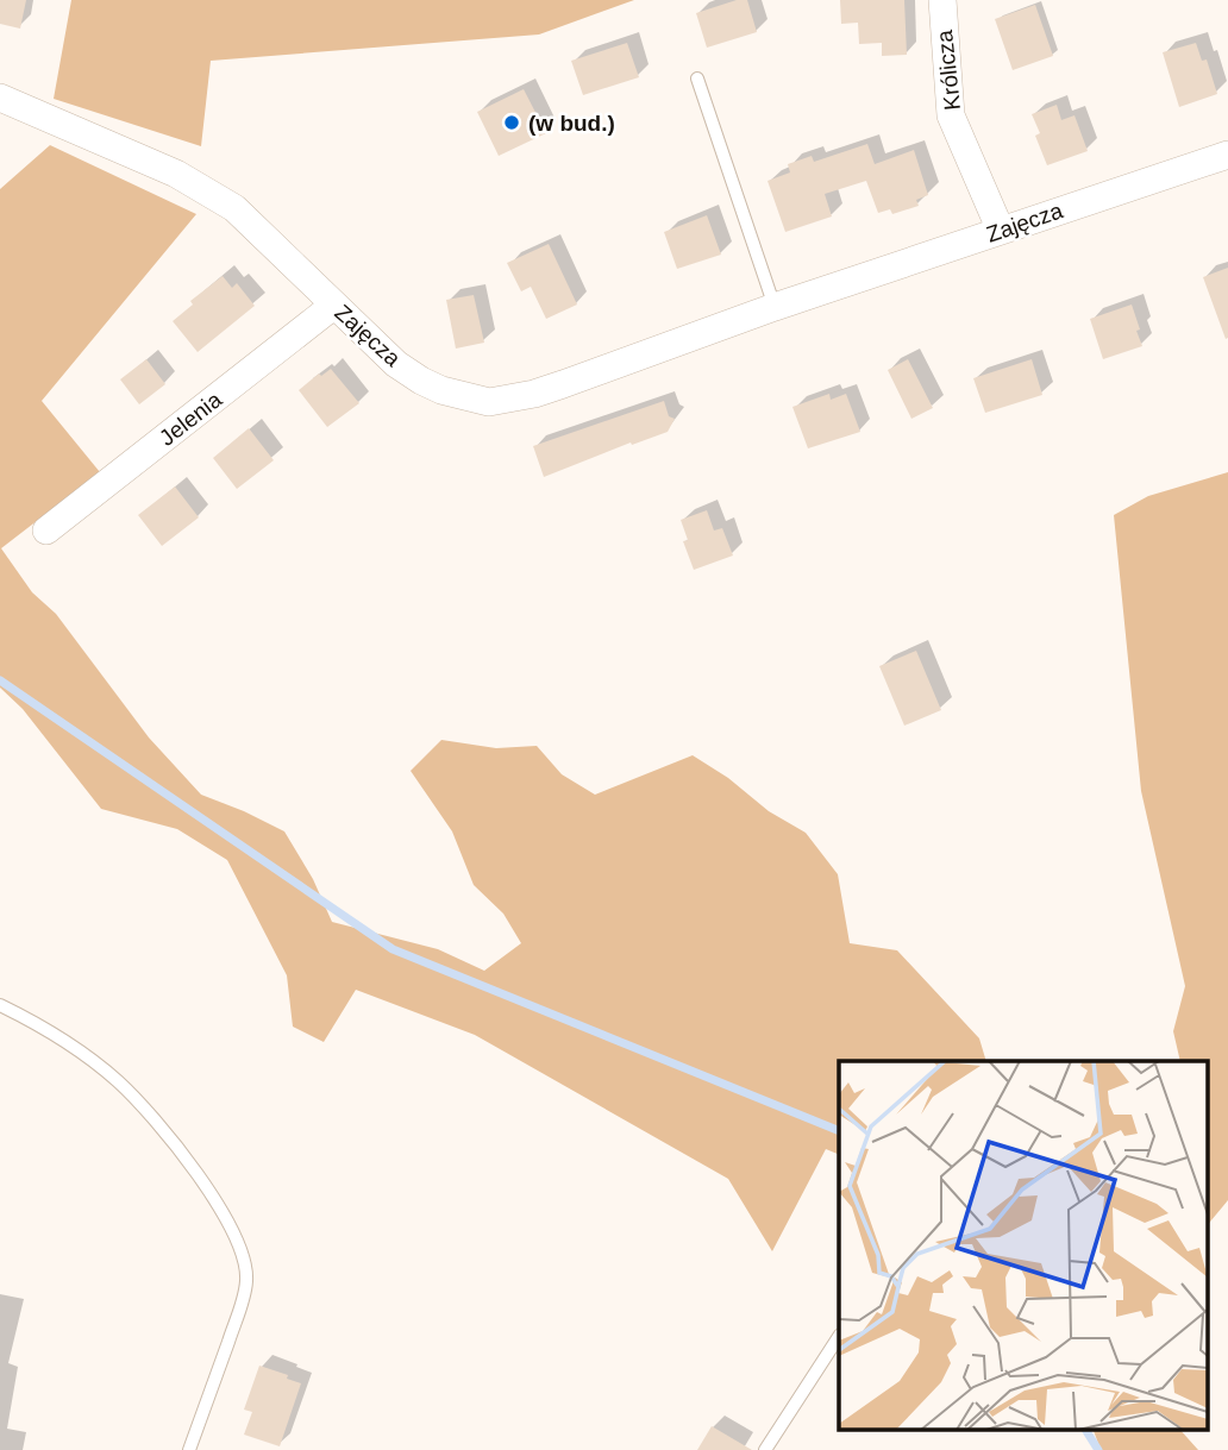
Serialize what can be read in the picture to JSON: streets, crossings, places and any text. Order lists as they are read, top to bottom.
{
  "streets": {
    "street": ["Królicza", "Zajęcza", "Jelenia"]
  },
  "crossings": [
    ["Królicza", "Zajęcza"],
    ["Zajęcza", "Jelenia"]
  ],
  "places": ["(w bud.)"]
}
